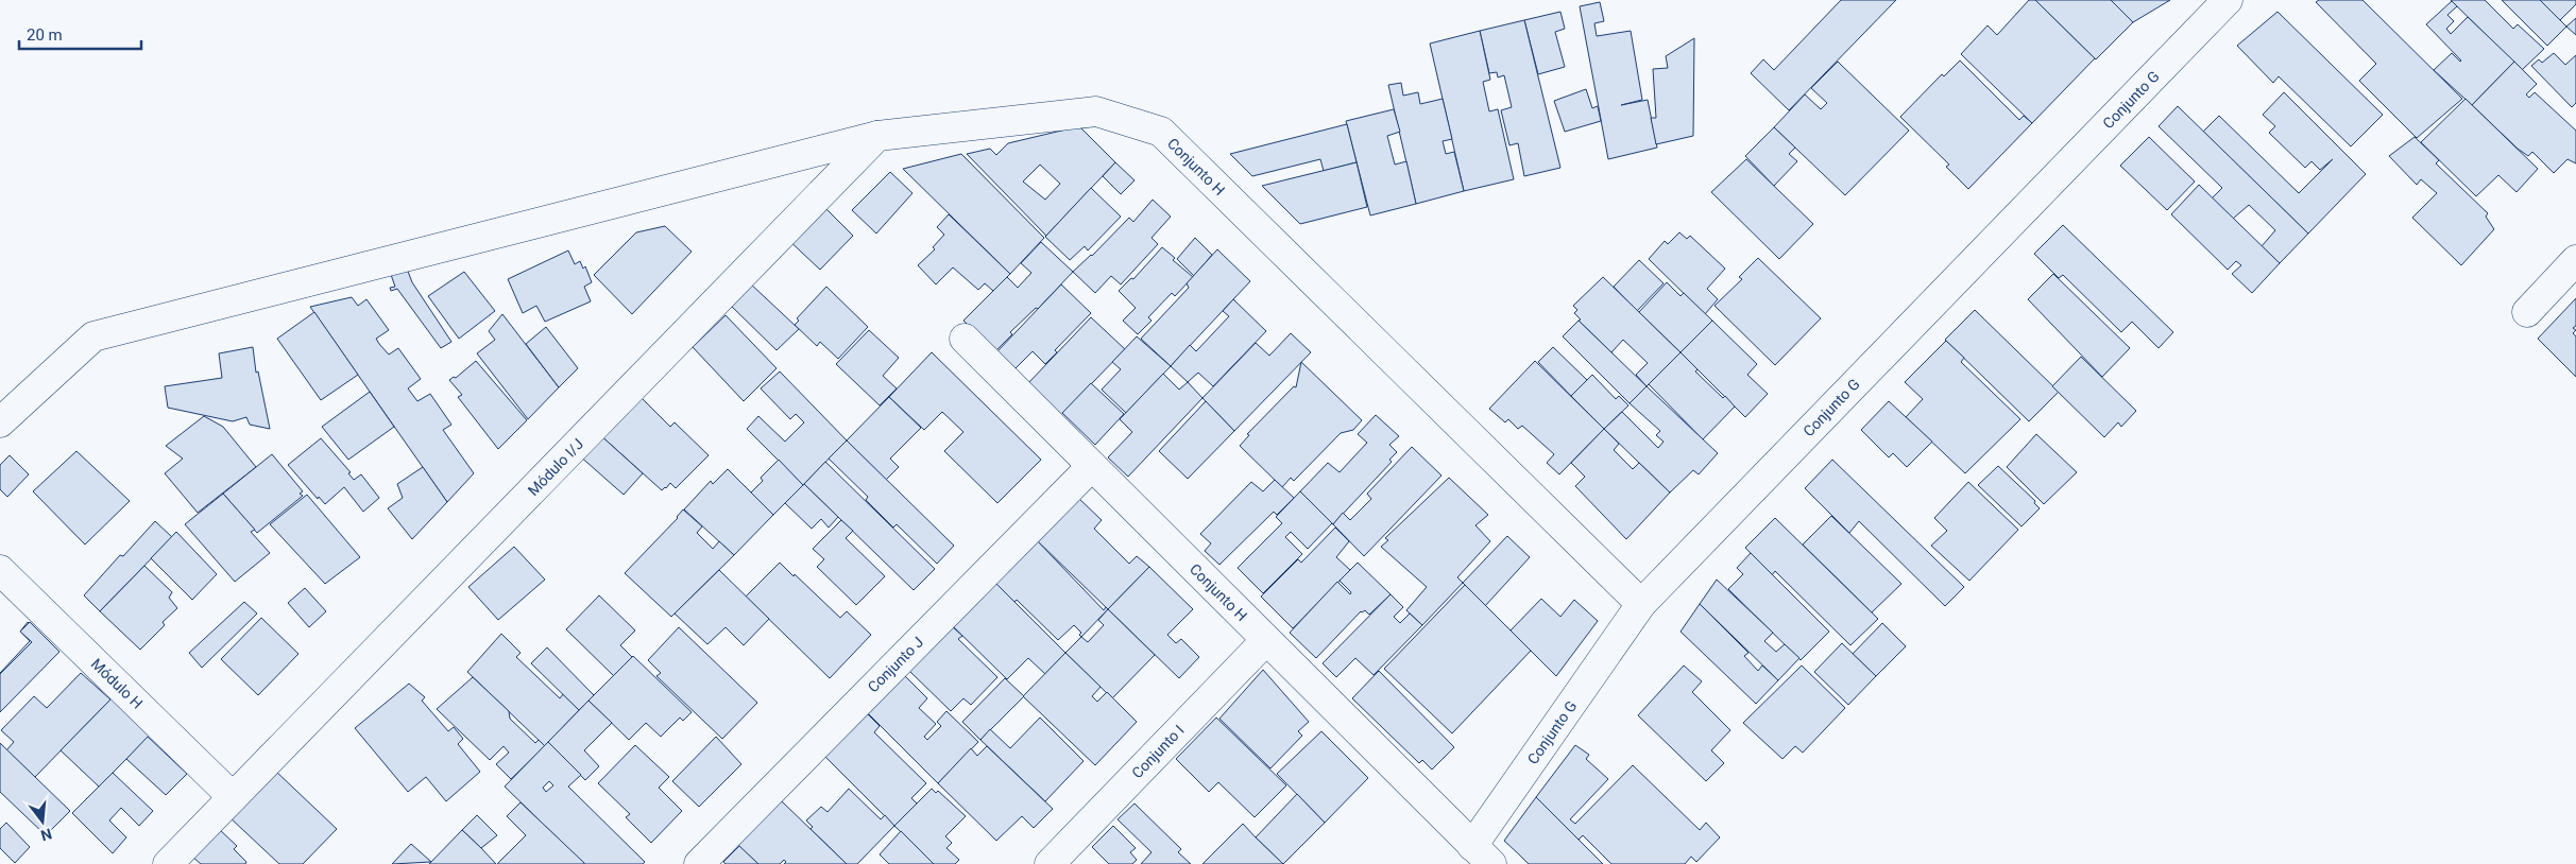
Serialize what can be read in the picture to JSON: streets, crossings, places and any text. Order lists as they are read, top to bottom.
{
  "streets": {
    "street": [
      "Conjunto G",
      "Conjunto H",
      "Módulo I/J",
      "Conjunto J",
      "Módulo H",
      "Conjunto I"
    ]
  },
  "crossings": [
    ["Conjunto G", "Conjunto H"],
    ["Conjunto H", "Módulo I/J"],
    ["Conjunto H", "Conjunto J"],
    ["Conjunto H", "Conjunto I"],
    ["Módulo I/J", "Módulo H"]
  ],
  "scale_bar": "20 m",
  "north": "bottom"
}
